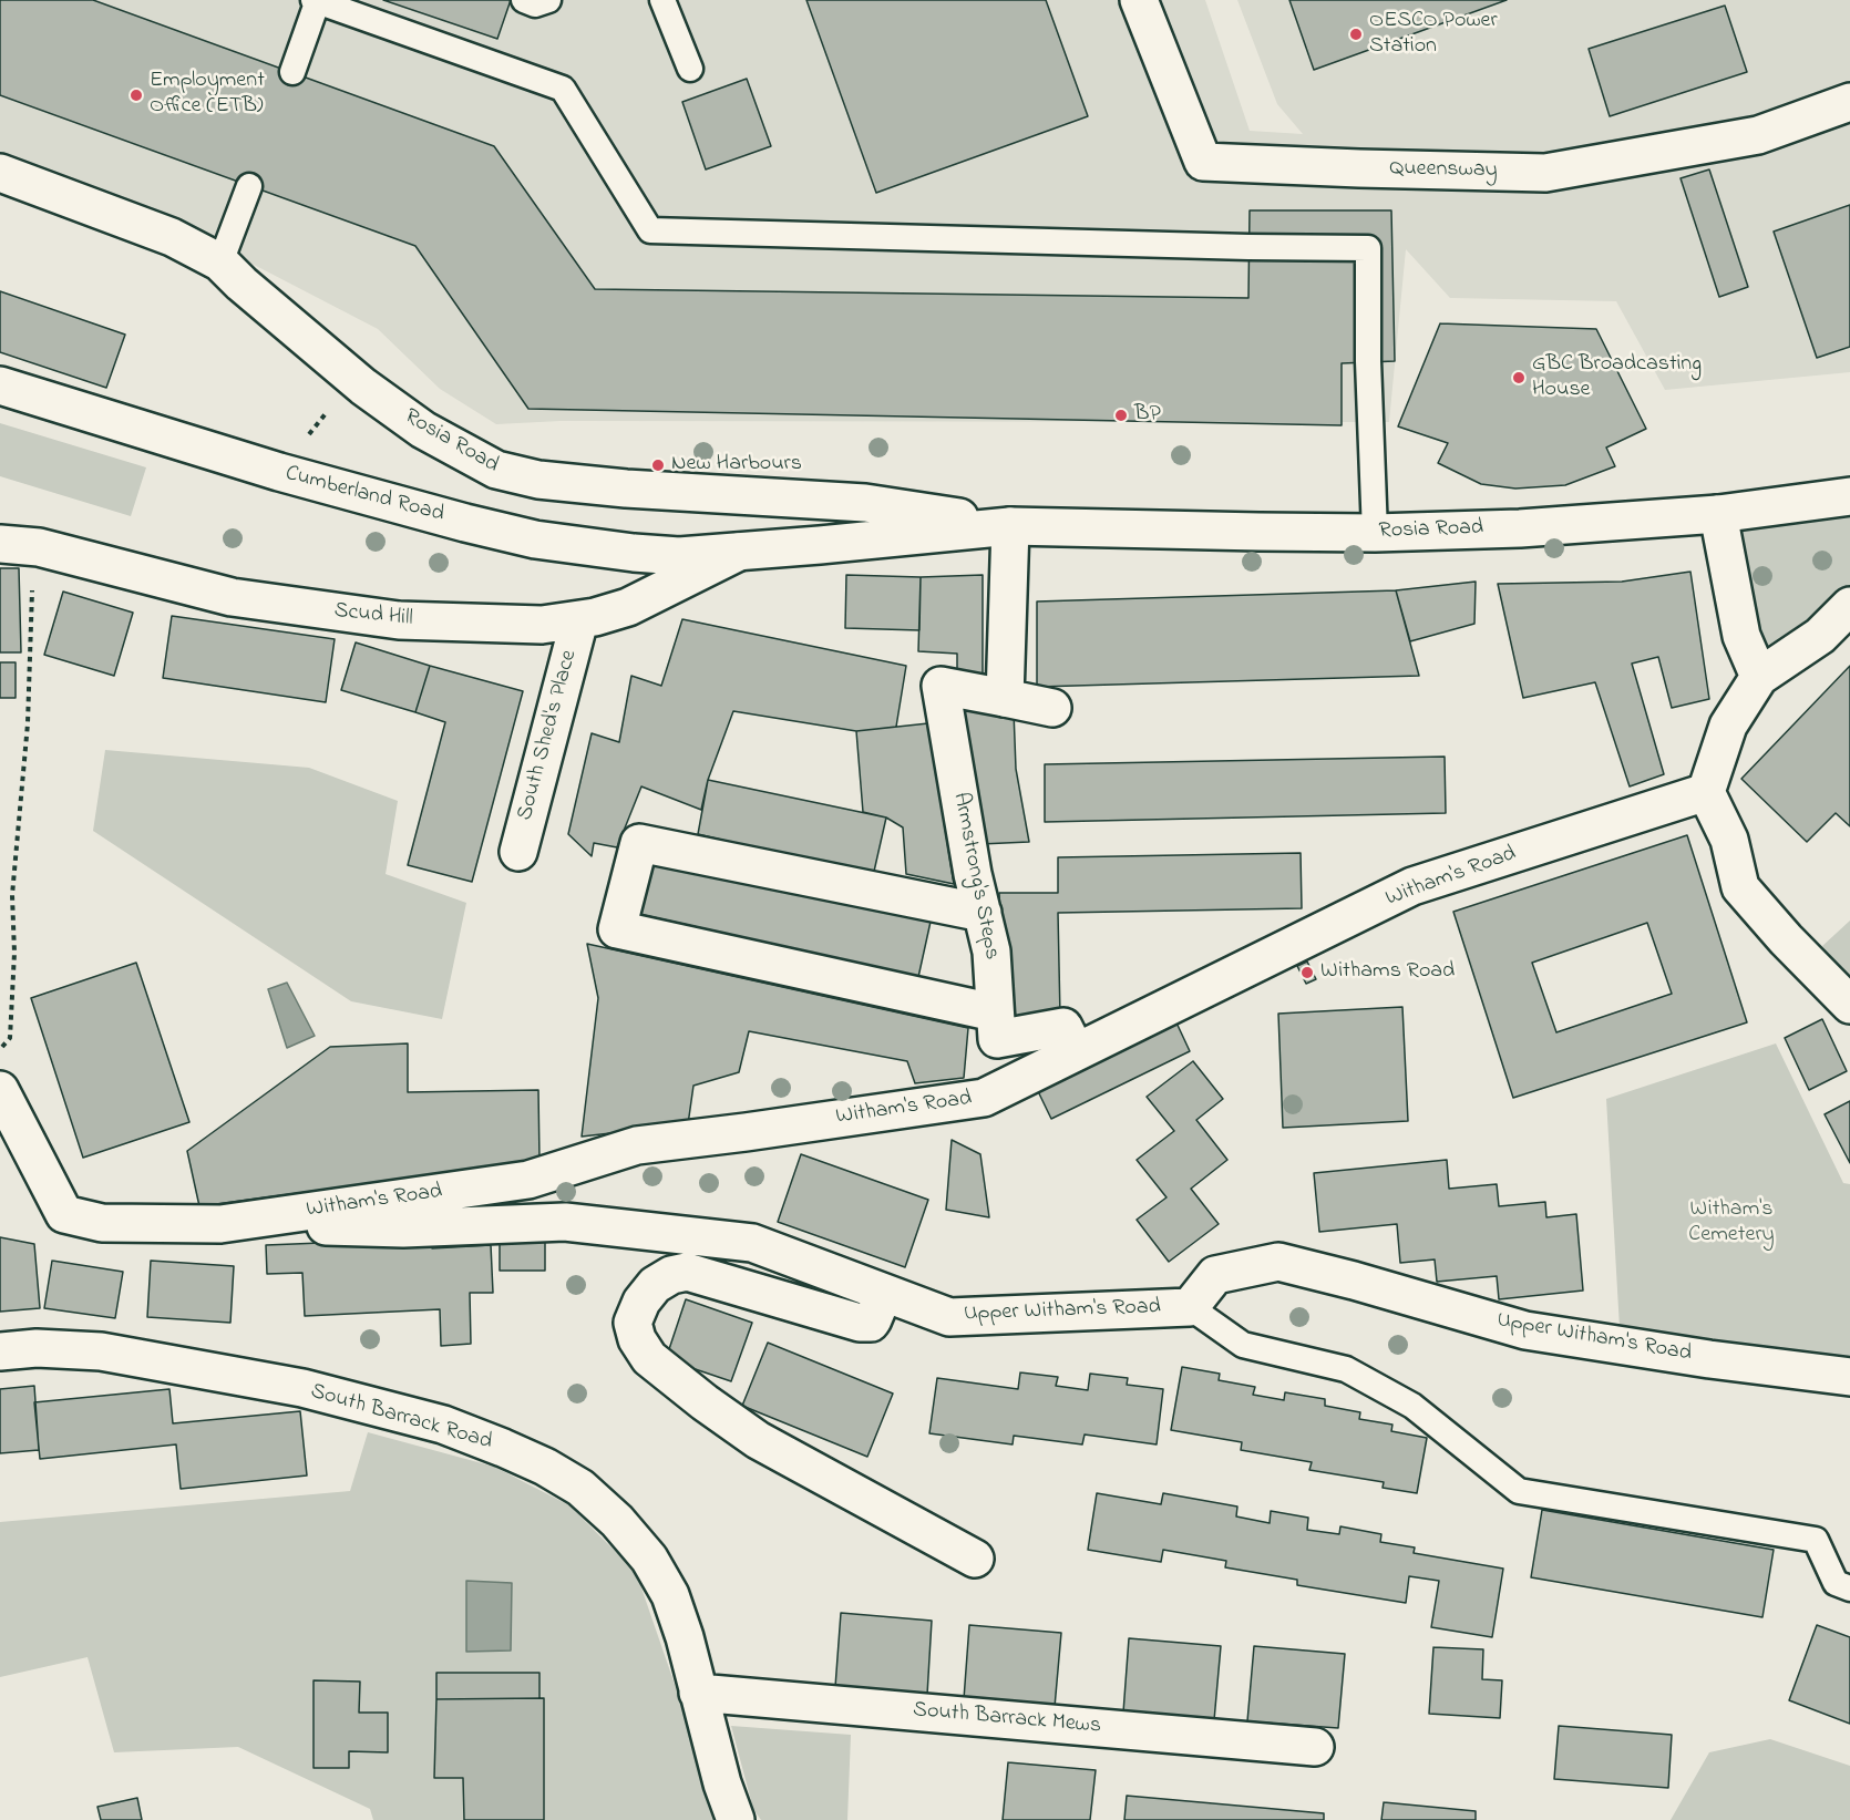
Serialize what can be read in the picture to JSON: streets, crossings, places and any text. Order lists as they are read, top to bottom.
{
  "streets": {
    "street": [
      "Queensway",
      "Rosia Road",
      "Cumberland Road",
      "Scud Hill",
      "South Shed's Place",
      "Armstrong's Steps",
      "Witham's Road",
      "Upper Witham's Road",
      "South Barrack Road",
      "South Barrack Mews"
    ]
  },
  "crossings": [
    ["Rosia Road", "Cumberland Road"],
    ["Rosia Road", "Scud Hill"],
    ["Cumberland Road", "Scud Hill"],
    ["Scud Hill", "South Shed's Place"],
    ["Armstrong's Steps", "Witham's Road"],
    ["Witham's Road", "Upper Witham's Road"],
    ["South Barrack Road", "South Barrack Mews"]
  ],
  "parks": ["Witham's Cemetery"],
  "places": [
    "OESCO Power Station",
    "Employment Office (ETB)",
    "GBC Broadcasting House",
    "BP",
    "New Harbours",
    "Withams Road"
  ]
}
